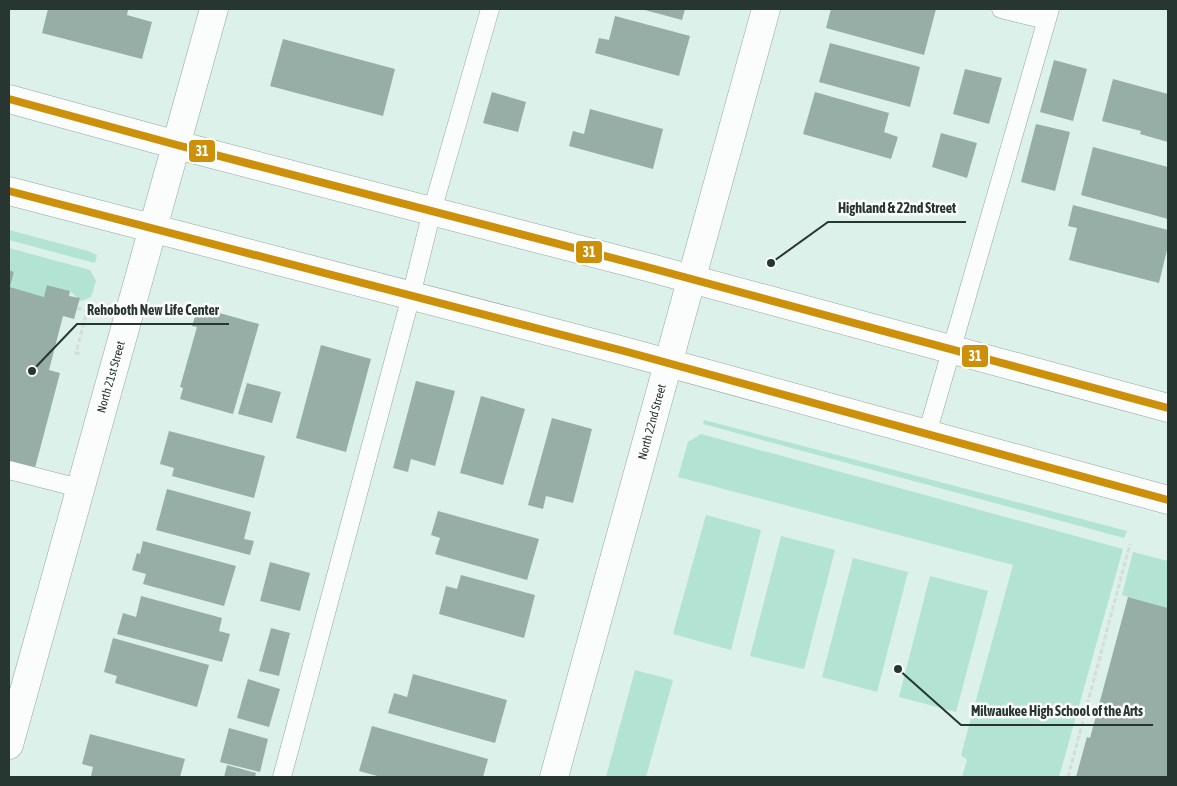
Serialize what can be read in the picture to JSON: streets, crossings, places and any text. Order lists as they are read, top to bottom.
{
  "streets": {
    "main road": ["North 21st Street", "North 22nd Street"]
  },
  "places": ["Highland & 22nd Street", "Rehoboth New Life Center", "Milwaukee High School of the Arts"],
  "lines": ["transit line 31"]
}
